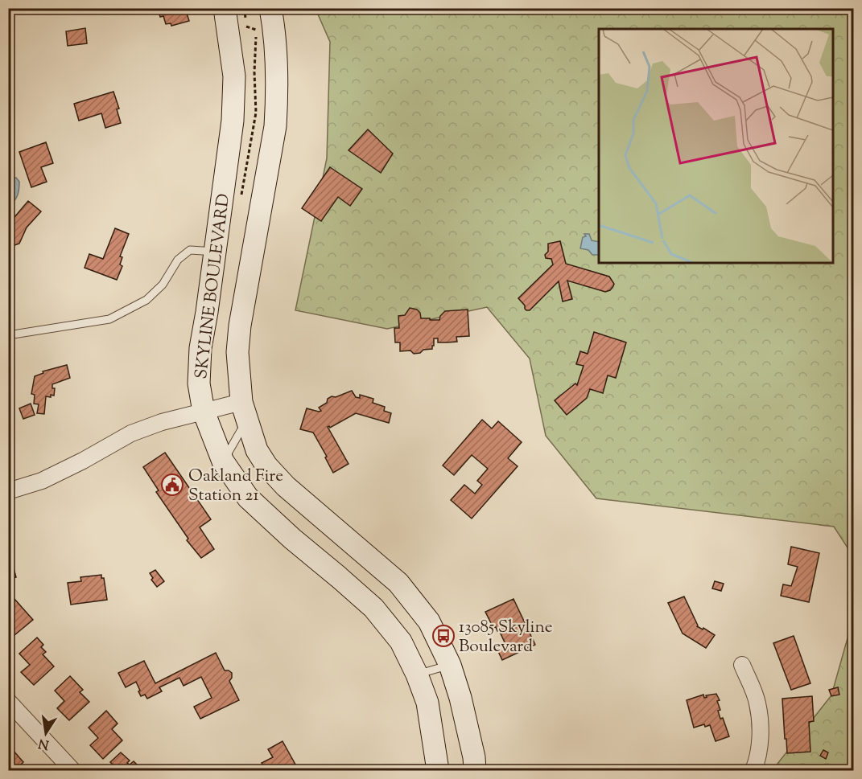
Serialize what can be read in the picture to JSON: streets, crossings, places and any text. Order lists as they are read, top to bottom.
{
  "streets": {
    "main road": ["SKYLINE BOULEVARD"]
  },
  "places": {
    "public building": ["Oakland Fire Station 21"],
    "bus stop": ["13085 Skyline Boulevard"]
  },
  "north": "bottom"
}
